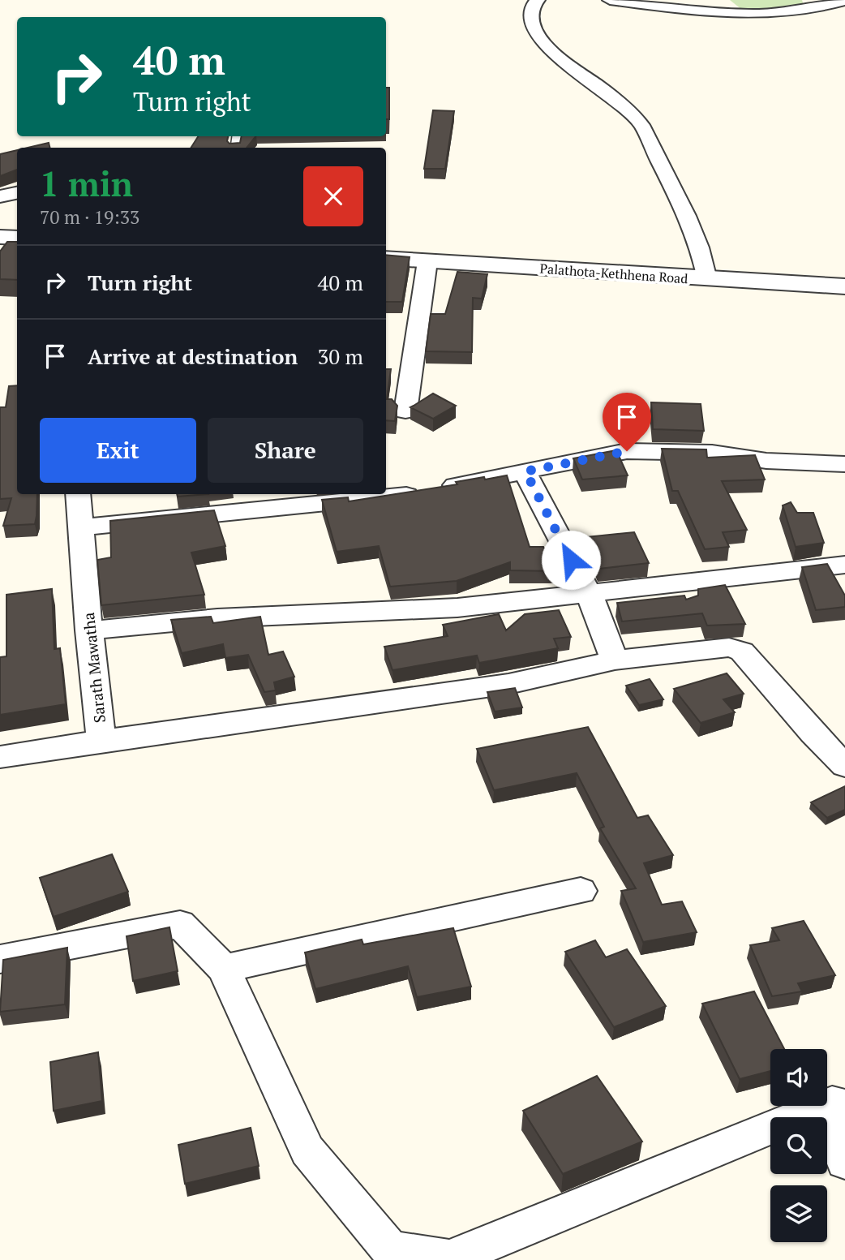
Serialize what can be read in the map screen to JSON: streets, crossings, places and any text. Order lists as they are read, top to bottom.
{
  "streets": {
    "street": ["Palathota-Kethhena Road", "Sarath Mawatha"]
  },
  "page": {
    "turn": ["40 m", "Turn right"],
    "heading": ["1 min", "70 m · 19:33"],
    "list": [
      {
        "name": "Turn right",
        "value": "40 m"
      },
      {
        "name": "Arrive at destination",
        "value": "30 m"
      }
    ],
    "buttons": ["Exit", "Share"]
  }
}
